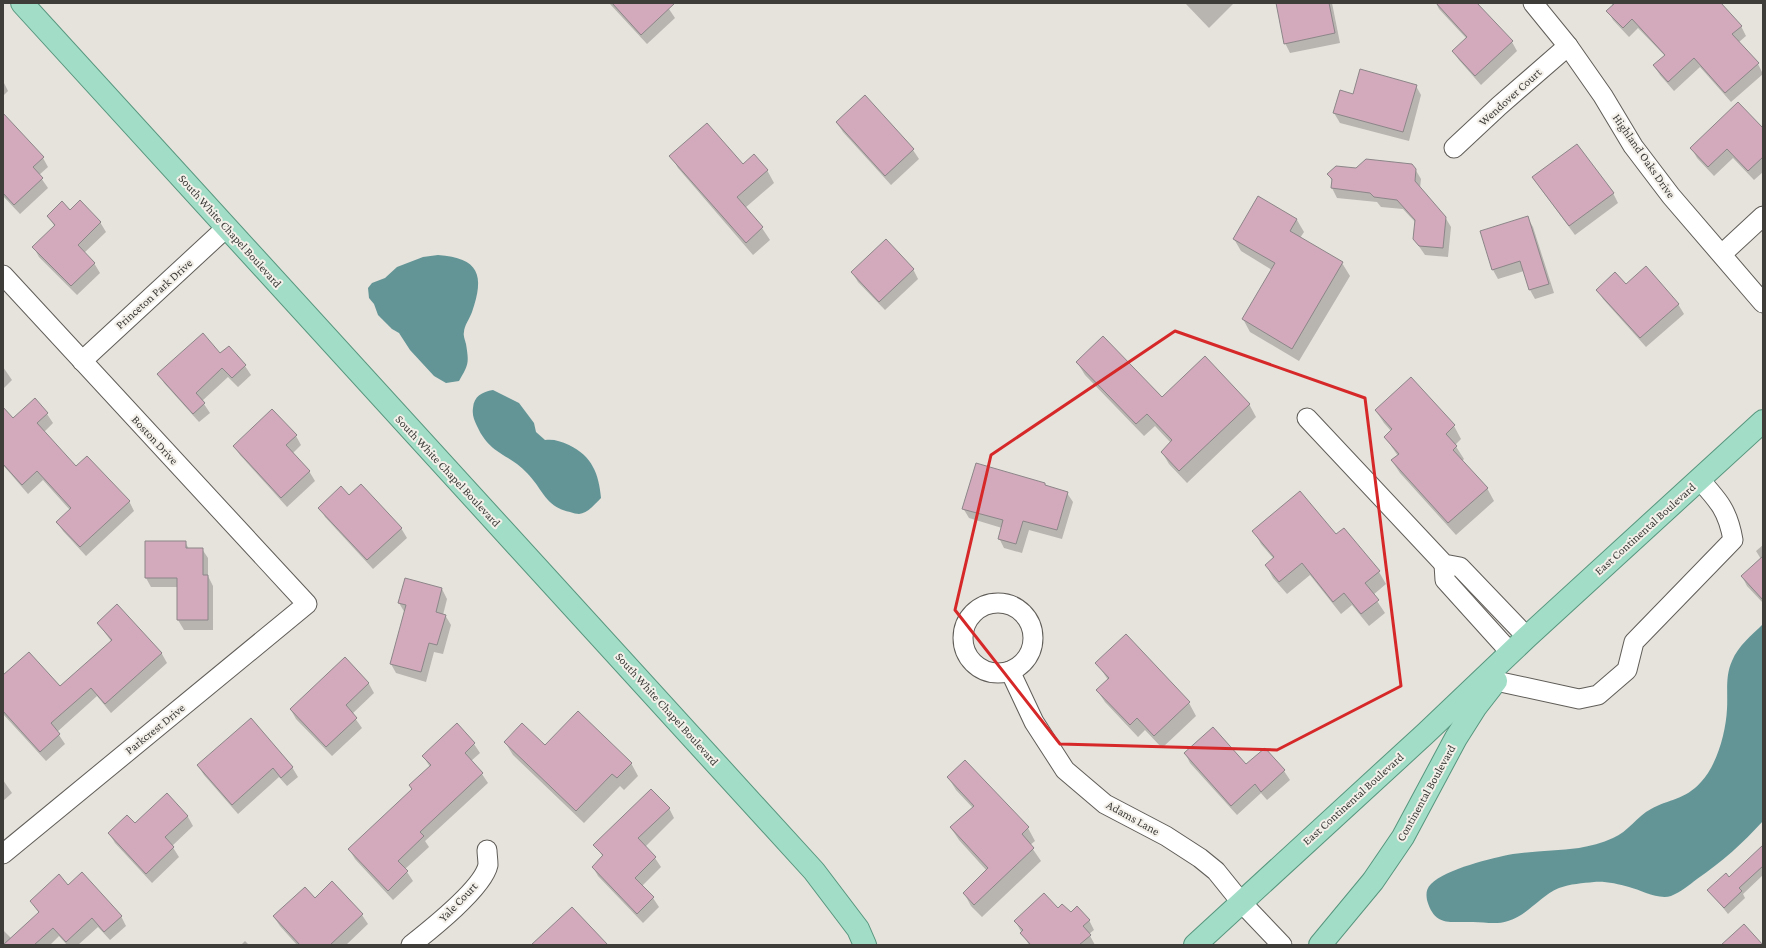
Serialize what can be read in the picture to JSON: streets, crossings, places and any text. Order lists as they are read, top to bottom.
{
  "streets": {
    "main road": ["South White Chapel Boulevard", "East Continental Boulevard", "Continental Boulevard"],
    "street": [
      "Wendover Court",
      "Highland Oaks Drive",
      "Princeton Park Drive",
      "Boston Drive",
      "Parkcrest Drive",
      "Adams Lane",
      "Yale Court"
    ]
  },
  "crossings": [
    ["Wendover Court", "Highland Oaks Drive"],
    ["South White Chapel Boulevard", "Princeton Park Drive"],
    ["Princeton Park Drive", "Boston Drive"],
    ["Boston Drive", "Parkcrest Drive"],
    ["East Continental Boulevard", "Continental Boulevard"],
    ["East Continental Boulevard", "Adams Lane"]
  ]
}
